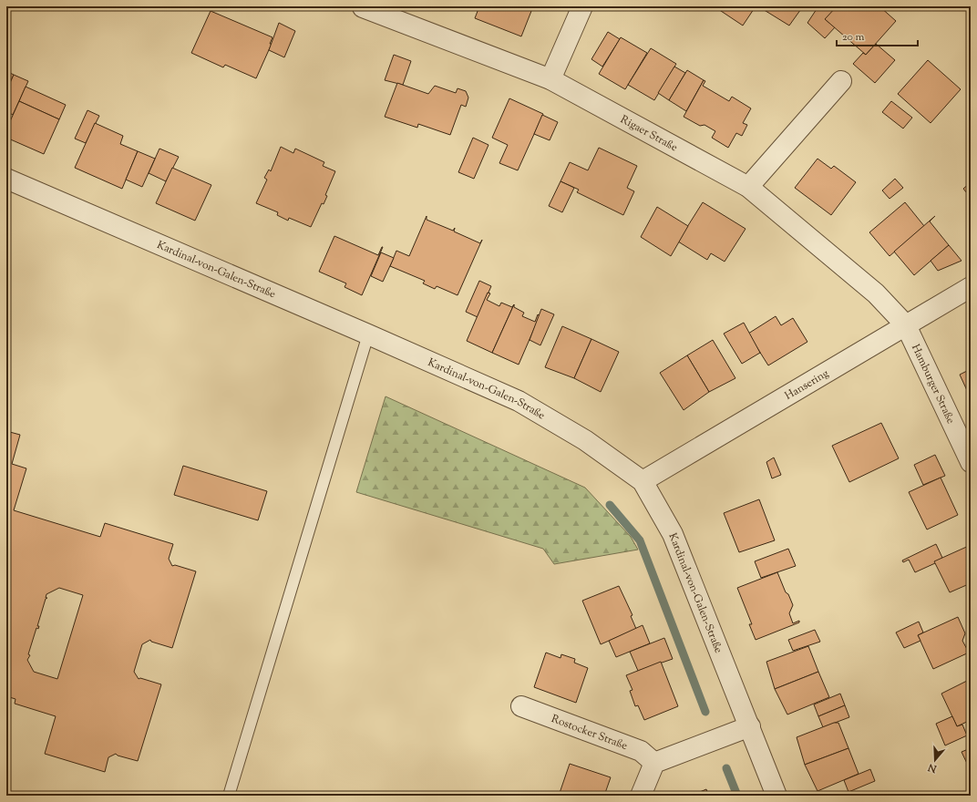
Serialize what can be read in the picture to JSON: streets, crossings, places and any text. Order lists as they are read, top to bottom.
{
  "streets": {
    "street": [
      "Rigaer Straße",
      "Kardinal-von-Galen-Straße",
      "Hansering",
      "Hamburger Straße",
      "Rostocker Straße"
    ]
  },
  "crossings": [
    ["Rigaer Straße", "Hansering"],
    ["Rigaer Straße", "Hamburger Straße"],
    ["Kardinal-von-Galen-Straße", "Hansering"],
    ["Hansering", "Hamburger Straße"]
  ],
  "scale_bar": "20 m",
  "north": "bottom"
}
